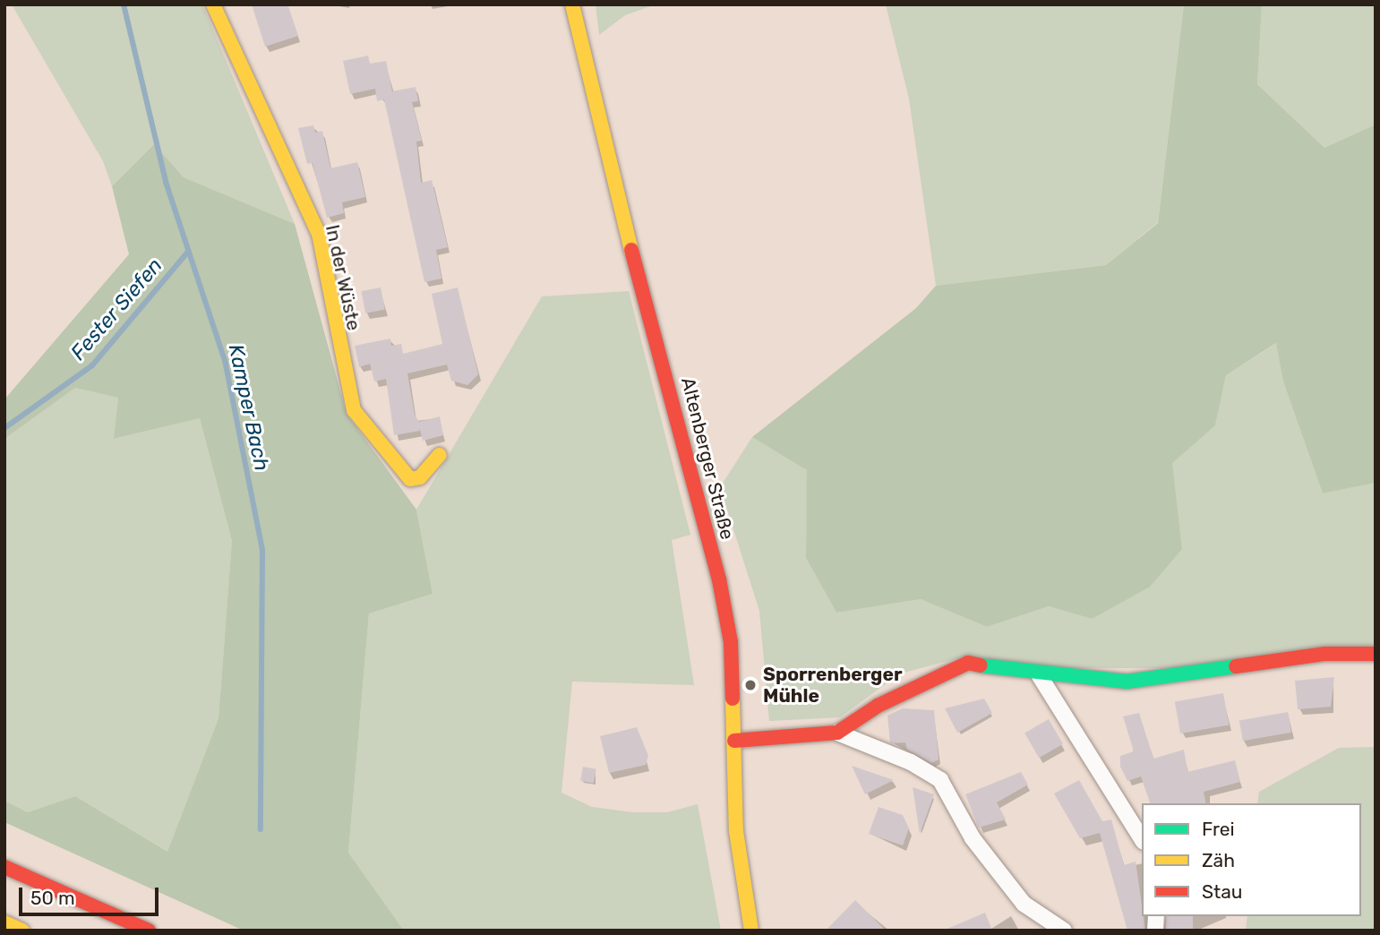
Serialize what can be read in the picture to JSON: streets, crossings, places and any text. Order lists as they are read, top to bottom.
{
  "streets": {
    "main road": ["In der Wüste", "Altenberger Straße"]
  },
  "water": ["Fester Siefen", "Kamper Bach"],
  "places": ["Sporrenberger Mühle"],
  "legend": ["Frei", "Zäh", "Stau"],
  "scale_bar": "50 m"
}
